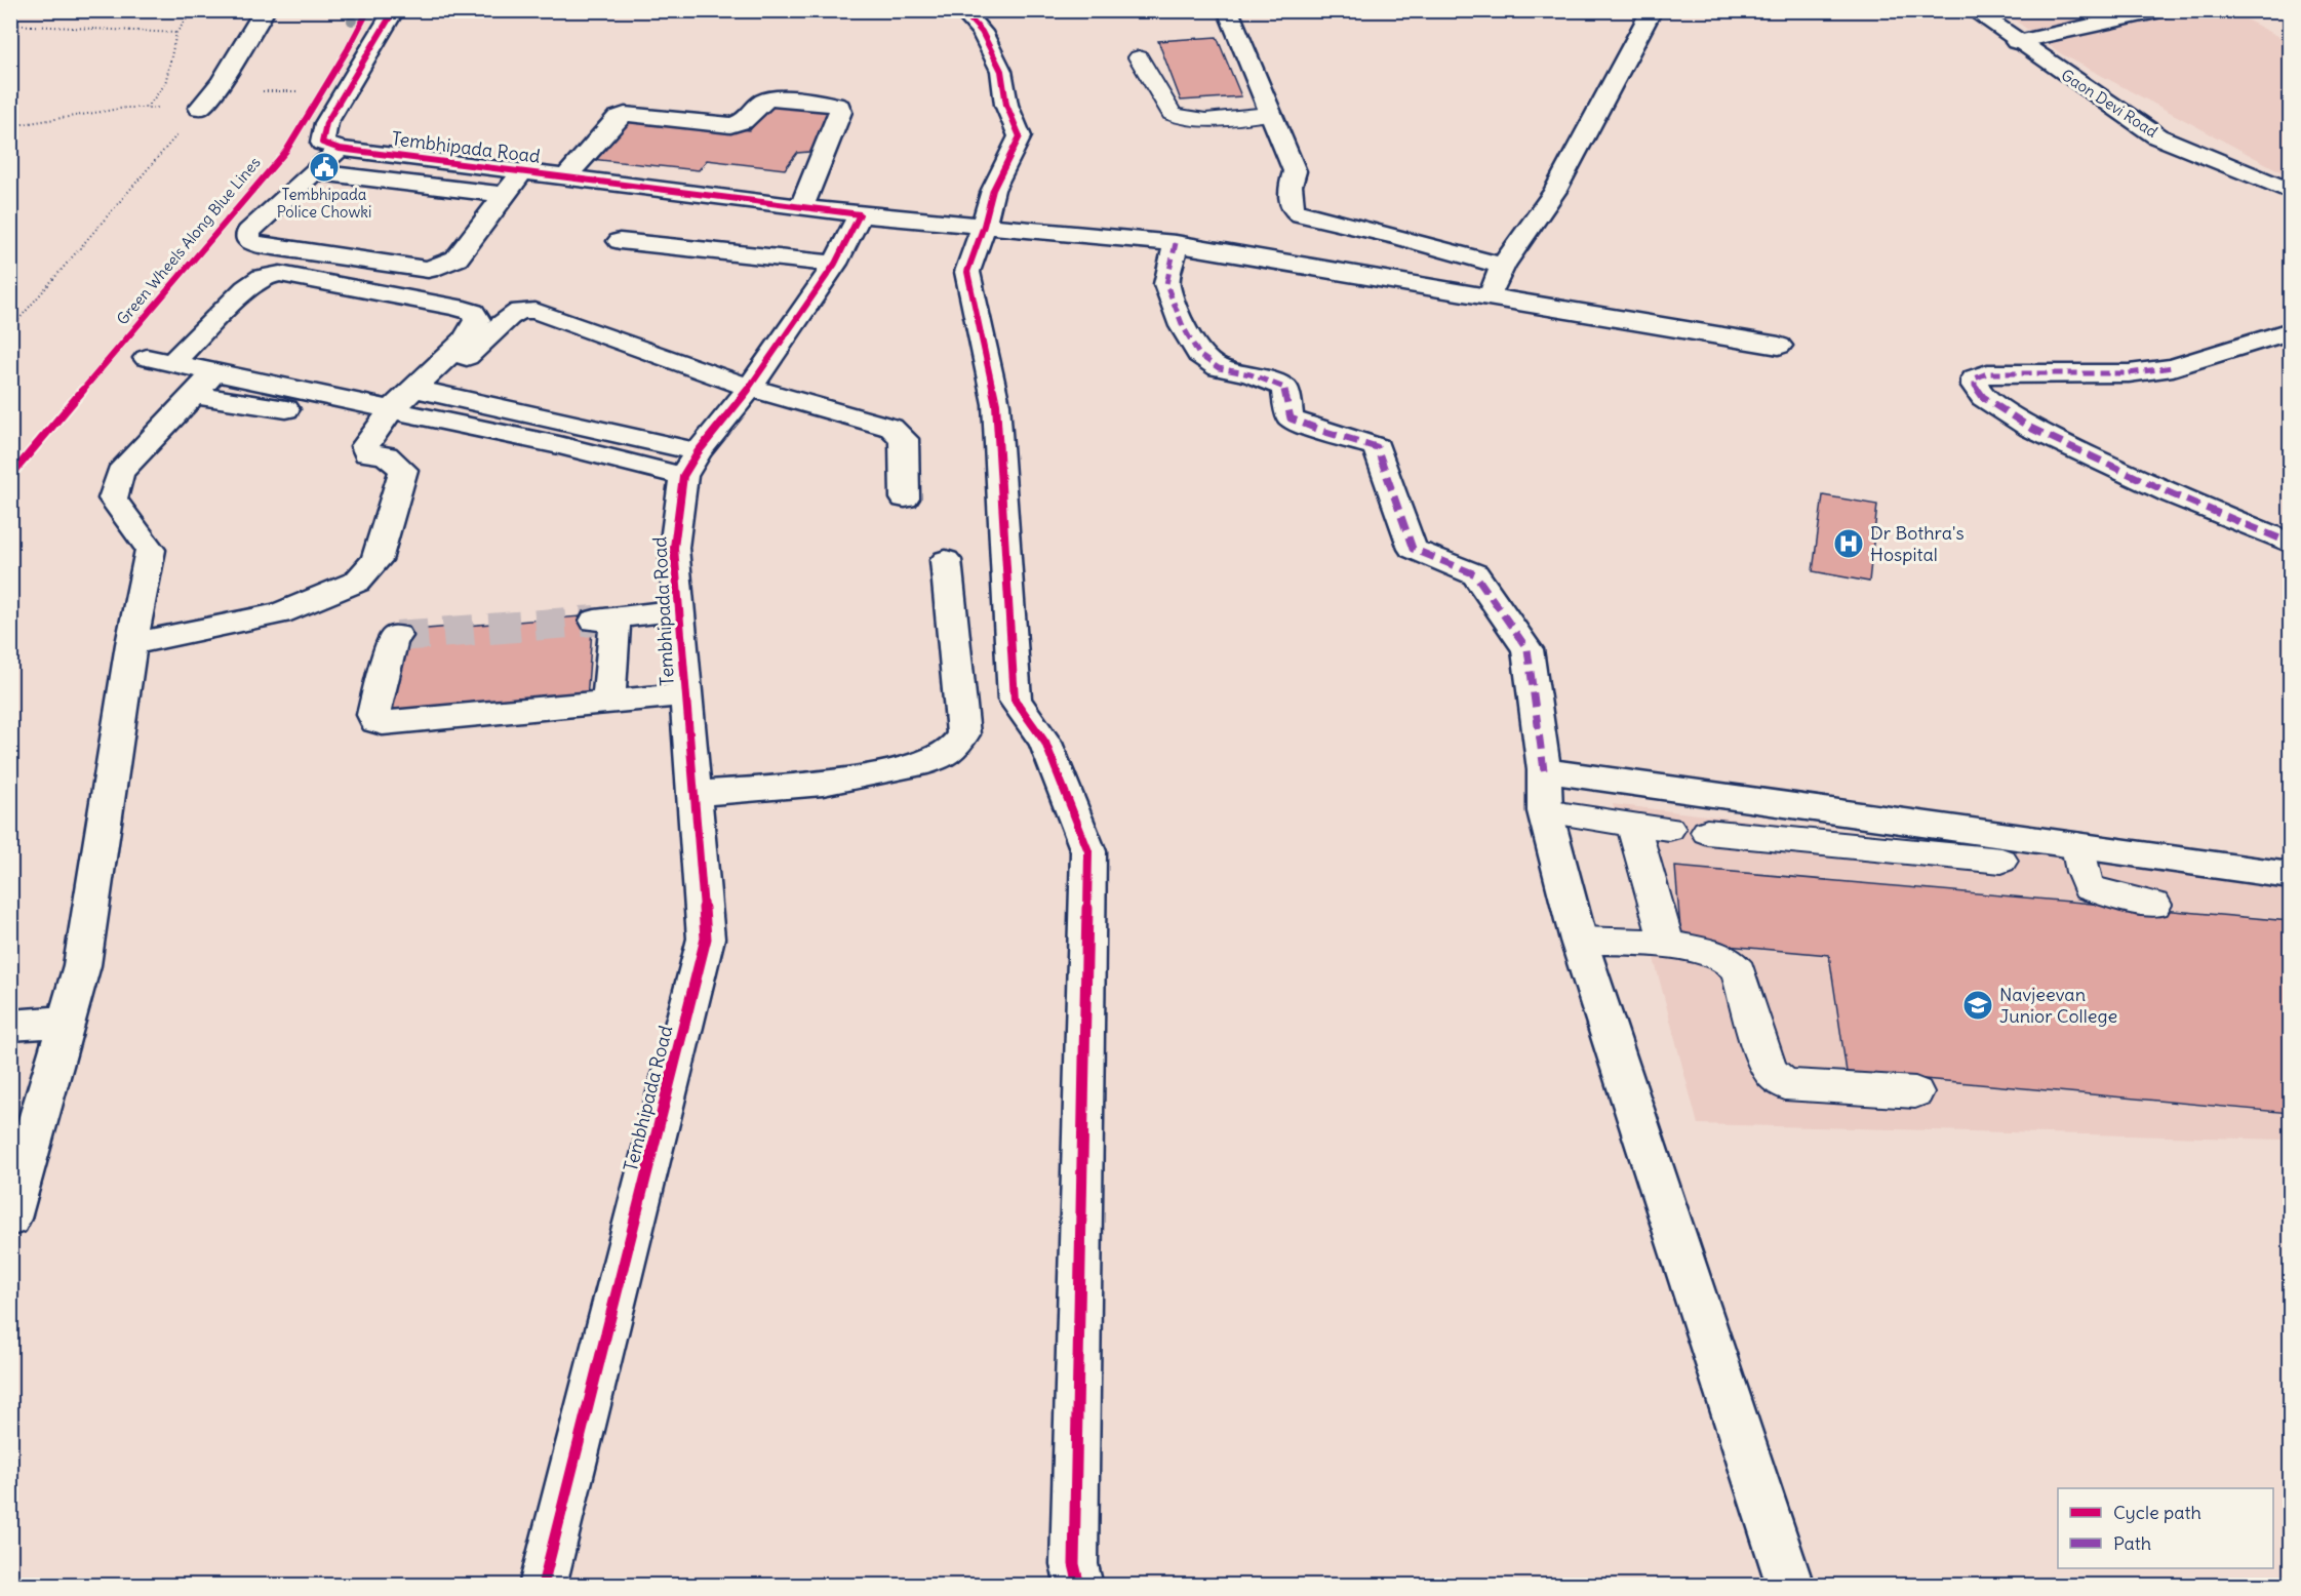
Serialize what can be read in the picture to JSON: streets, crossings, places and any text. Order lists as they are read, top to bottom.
{
  "streets": {
    "street": ["Gaon Devi Road", "Tembhipada Road"],
    "cycle path": ["Green Wheels Along Blue Lines"]
  },
  "places": {
    "public building": ["Tembhipada Police Chowki"],
    "hospital": ["Dr Bothra's Hospital"],
    "school or university": ["Navjeevan Junior College"]
  },
  "legend": ["Cycle path", "Path"]
}
